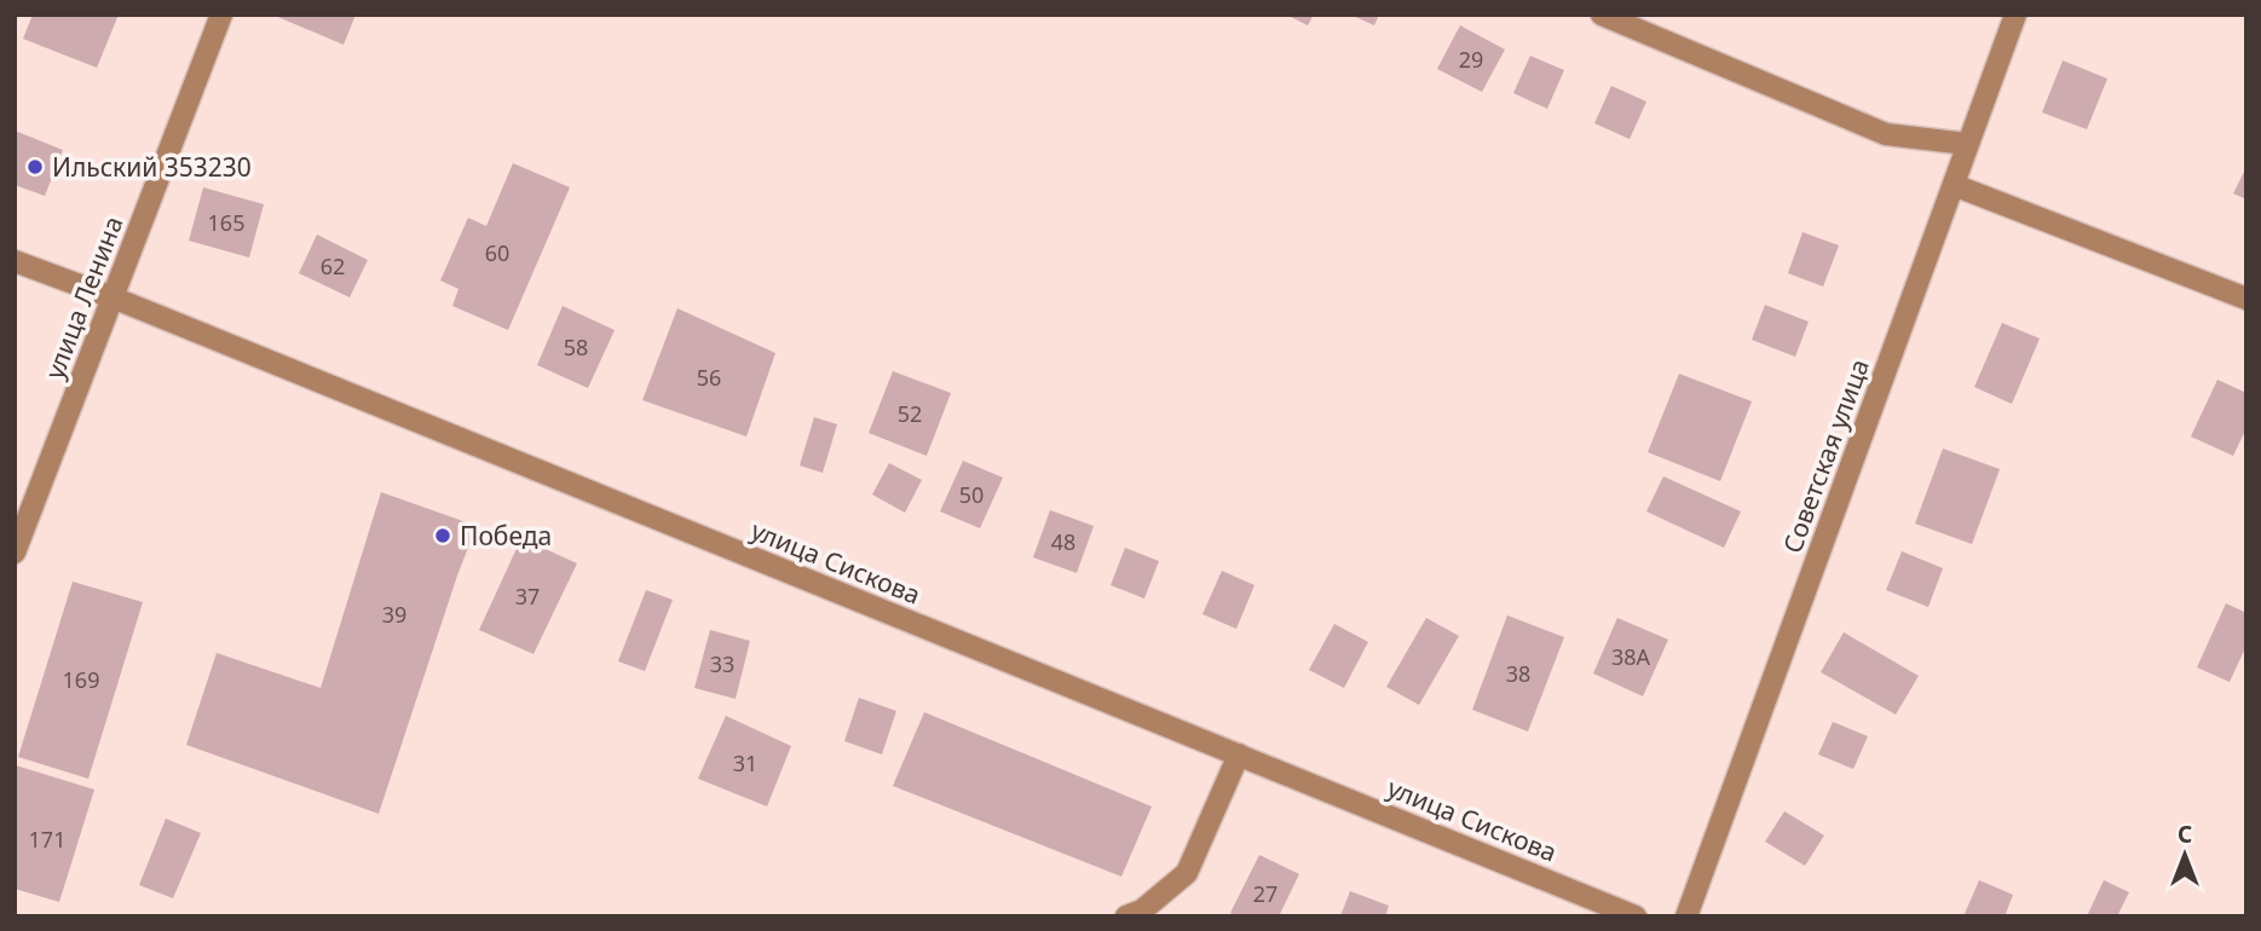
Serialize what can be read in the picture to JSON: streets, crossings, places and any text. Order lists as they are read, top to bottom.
{
  "streets": {
    "street": ["улица Ленина", "Советская улица", "улица Сискова"]
  },
  "crossings": [
    ["улица Ленина", "улица Сискова"]
  ],
  "places": ["Ильский 353230", "Победа"],
  "house_numbers": [
    "29",
    "165",
    "60",
    "62",
    "58",
    "56",
    "52",
    "50",
    "48",
    "37",
    "39",
    "38А",
    "33",
    "38",
    "169",
    "31",
    "171",
    "27"
  ],
  "north": "top"
}
